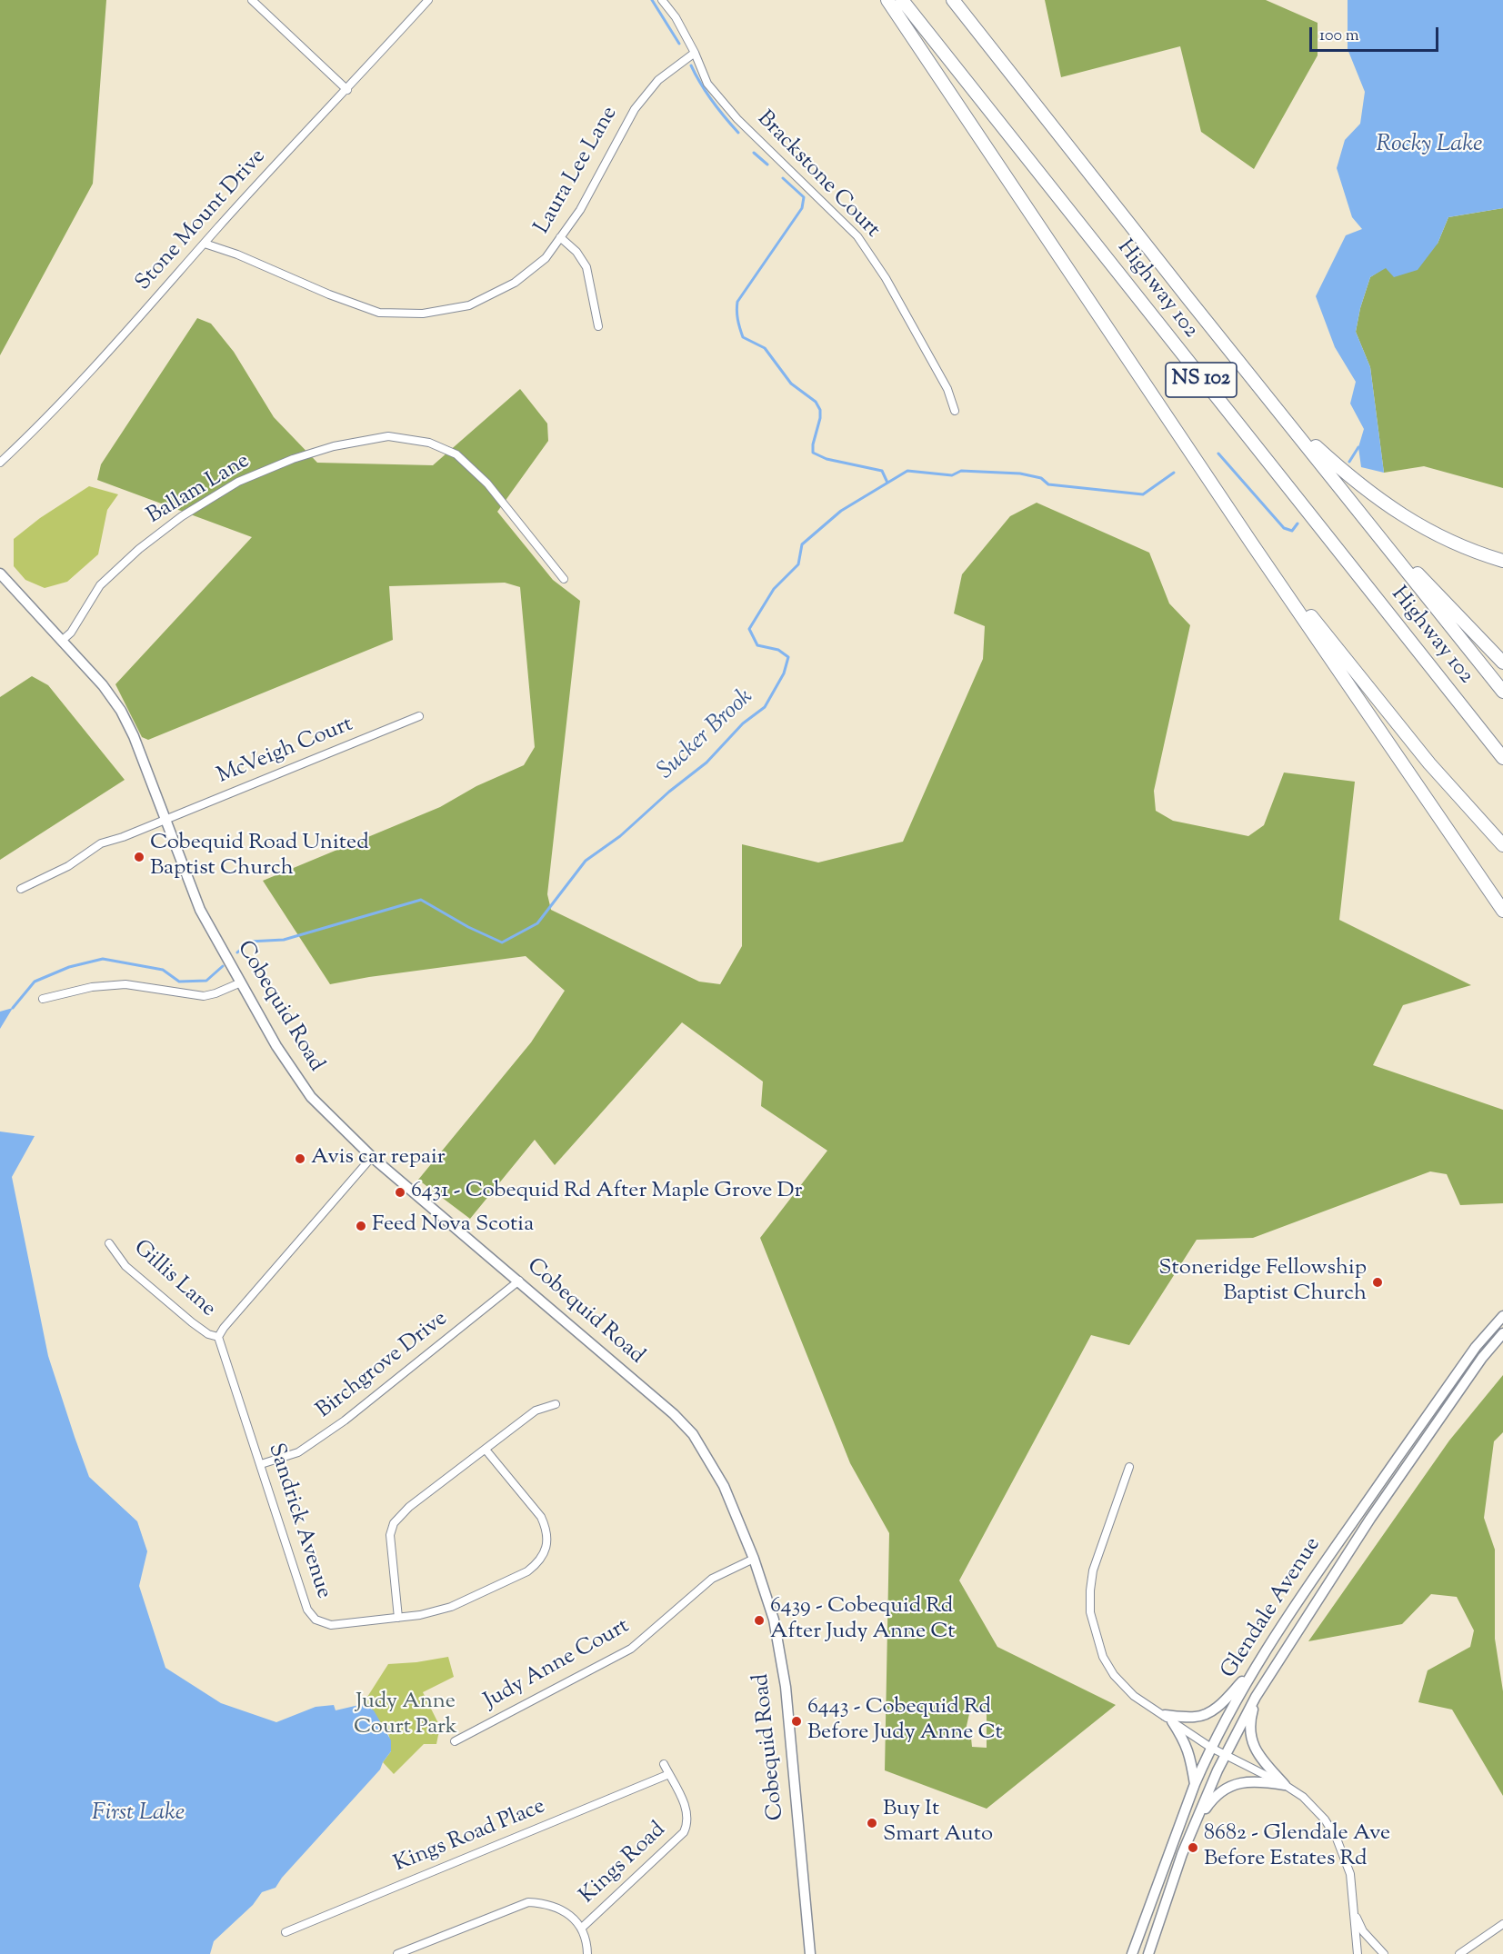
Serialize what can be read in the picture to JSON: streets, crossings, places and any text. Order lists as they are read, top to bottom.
{
  "streets": {
    "highway": ["Highway 102", "NS 102"],
    "main road": ["Cobequid Road", "Glendale Avenue"],
    "street": [
      "Laura Lee Lane",
      "Brackstone Court",
      "Stone Mount Drive",
      "Ballam Lane",
      "McVeigh Court",
      "Gillis Lane",
      "Birchgrove Drive",
      "Sandrick Avenue",
      "Judy Anne Court",
      "Kings Road Place",
      "Kings Road"
    ]
  },
  "crossings": [
    ["Laura Lee Lane", "Brackstone Court"],
    ["Laura Lee Lane", "Stone Mount Drive"],
    ["Ballam Lane", "Cobequid Road"],
    ["McVeigh Court", "Cobequid Road"],
    ["Cobequid Road", "Birchgrove Drive"],
    ["Cobequid Road", "Judy Anne Court"],
    ["Gillis Lane", "Sandrick Avenue"],
    ["Birchgrove Drive", "Sandrick Avenue"],
    ["Kings Road Place", "Kings Road"]
  ],
  "water": ["Rocky Lake", "Sucker Brook", "First Lake"],
  "parks": ["Judy Anne Court Park"],
  "places": [
    "Cobequid Road United Baptist Church",
    "Avis car repair",
    "6431 - Cobequid Rd After Maple Grove Dr",
    "Feed Nova Scotia",
    "Stoneridge Fellowship Baptist Church",
    "6439 - Cobequid Rd After Judy Anne Ct",
    "6443 - Cobequid Rd Before Judy Anne Ct",
    "Buy It Smart Auto",
    "8682 - Glendale Ave Before Estates Rd"
  ],
  "scale_bar": "100 m"
}
